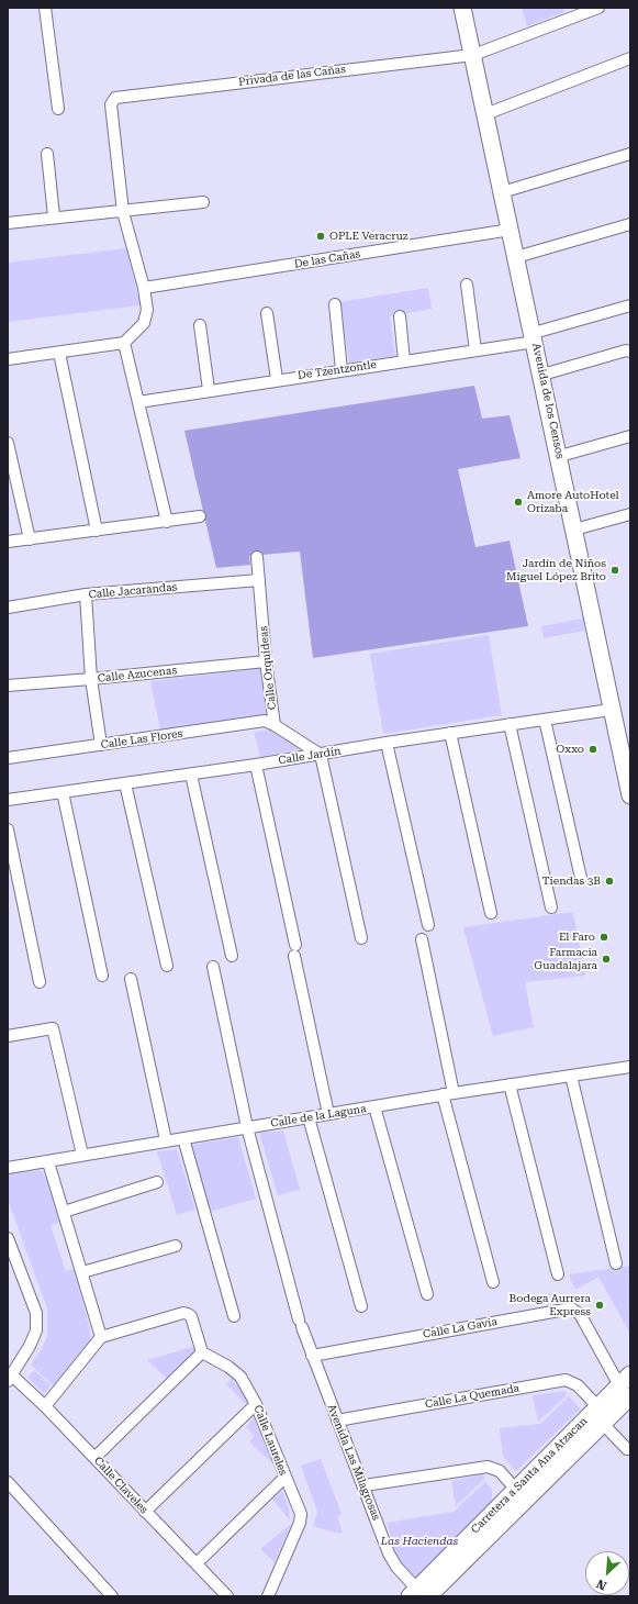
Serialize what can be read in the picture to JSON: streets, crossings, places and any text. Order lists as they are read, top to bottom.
{
  "streets": {
    "street": [
      "Privada de las Cañas",
      "De las Cañas",
      "De Tzentzontle",
      "Avenida de los Censos",
      "Calle Jacarandas",
      "Calle Orquídeas",
      "Calle Azucenas",
      "Calle Las Flores",
      "Calle Jardín",
      "Calle de la Laguna",
      "Calle La Gavia",
      "Calle La Quemada",
      "Calle Laureles",
      "Avenida Las Milagrosas",
      "Carretera a Santa Ana Atzacan",
      "Calle Claveles"
    ]
  },
  "crossings": [
    ["Privada de las Cañas", "Avenida de los Censos"],
    ["De las Cañas", "Avenida de los Censos"],
    ["De Tzentzontle", "Avenida de los Censos"],
    ["Avenida de los Censos", "Calle Jardín"],
    ["Calle Jacarandas", "Calle Orquídeas"],
    ["Calle Orquídeas", "Calle Azucenas"],
    ["Calle Orquídeas", "Calle Las Flores"],
    ["Calle Orquídeas", "Calle Jardín"],
    ["Calle de la Laguna", "Avenida Las Milagrosas"],
    ["Calle La Gavia", "Avenida Las Milagrosas"],
    ["Calle La Gavia", "Carretera a Santa Ana Atzacan"],
    ["Calle La Quemada", "Avenida Las Milagrosas"],
    ["Calle La Quemada", "Carretera a Santa Ana Atzacan"],
    ["Avenida Las Milagrosas", "Carretera a Santa Ana Atzacan"]
  ],
  "parks": ["Las Haciendas"],
  "places": [
    "OPLE Veracruz",
    "Amore AutoHotel Orizaba",
    "Jardín de Niños Miguel López Brito",
    "Oxxo",
    "Tiendas 3B",
    "El Faro",
    "Farmacia Guadalajara",
    "Bodega Aurrera Express"
  ],
  "north": "bottom left"
}
